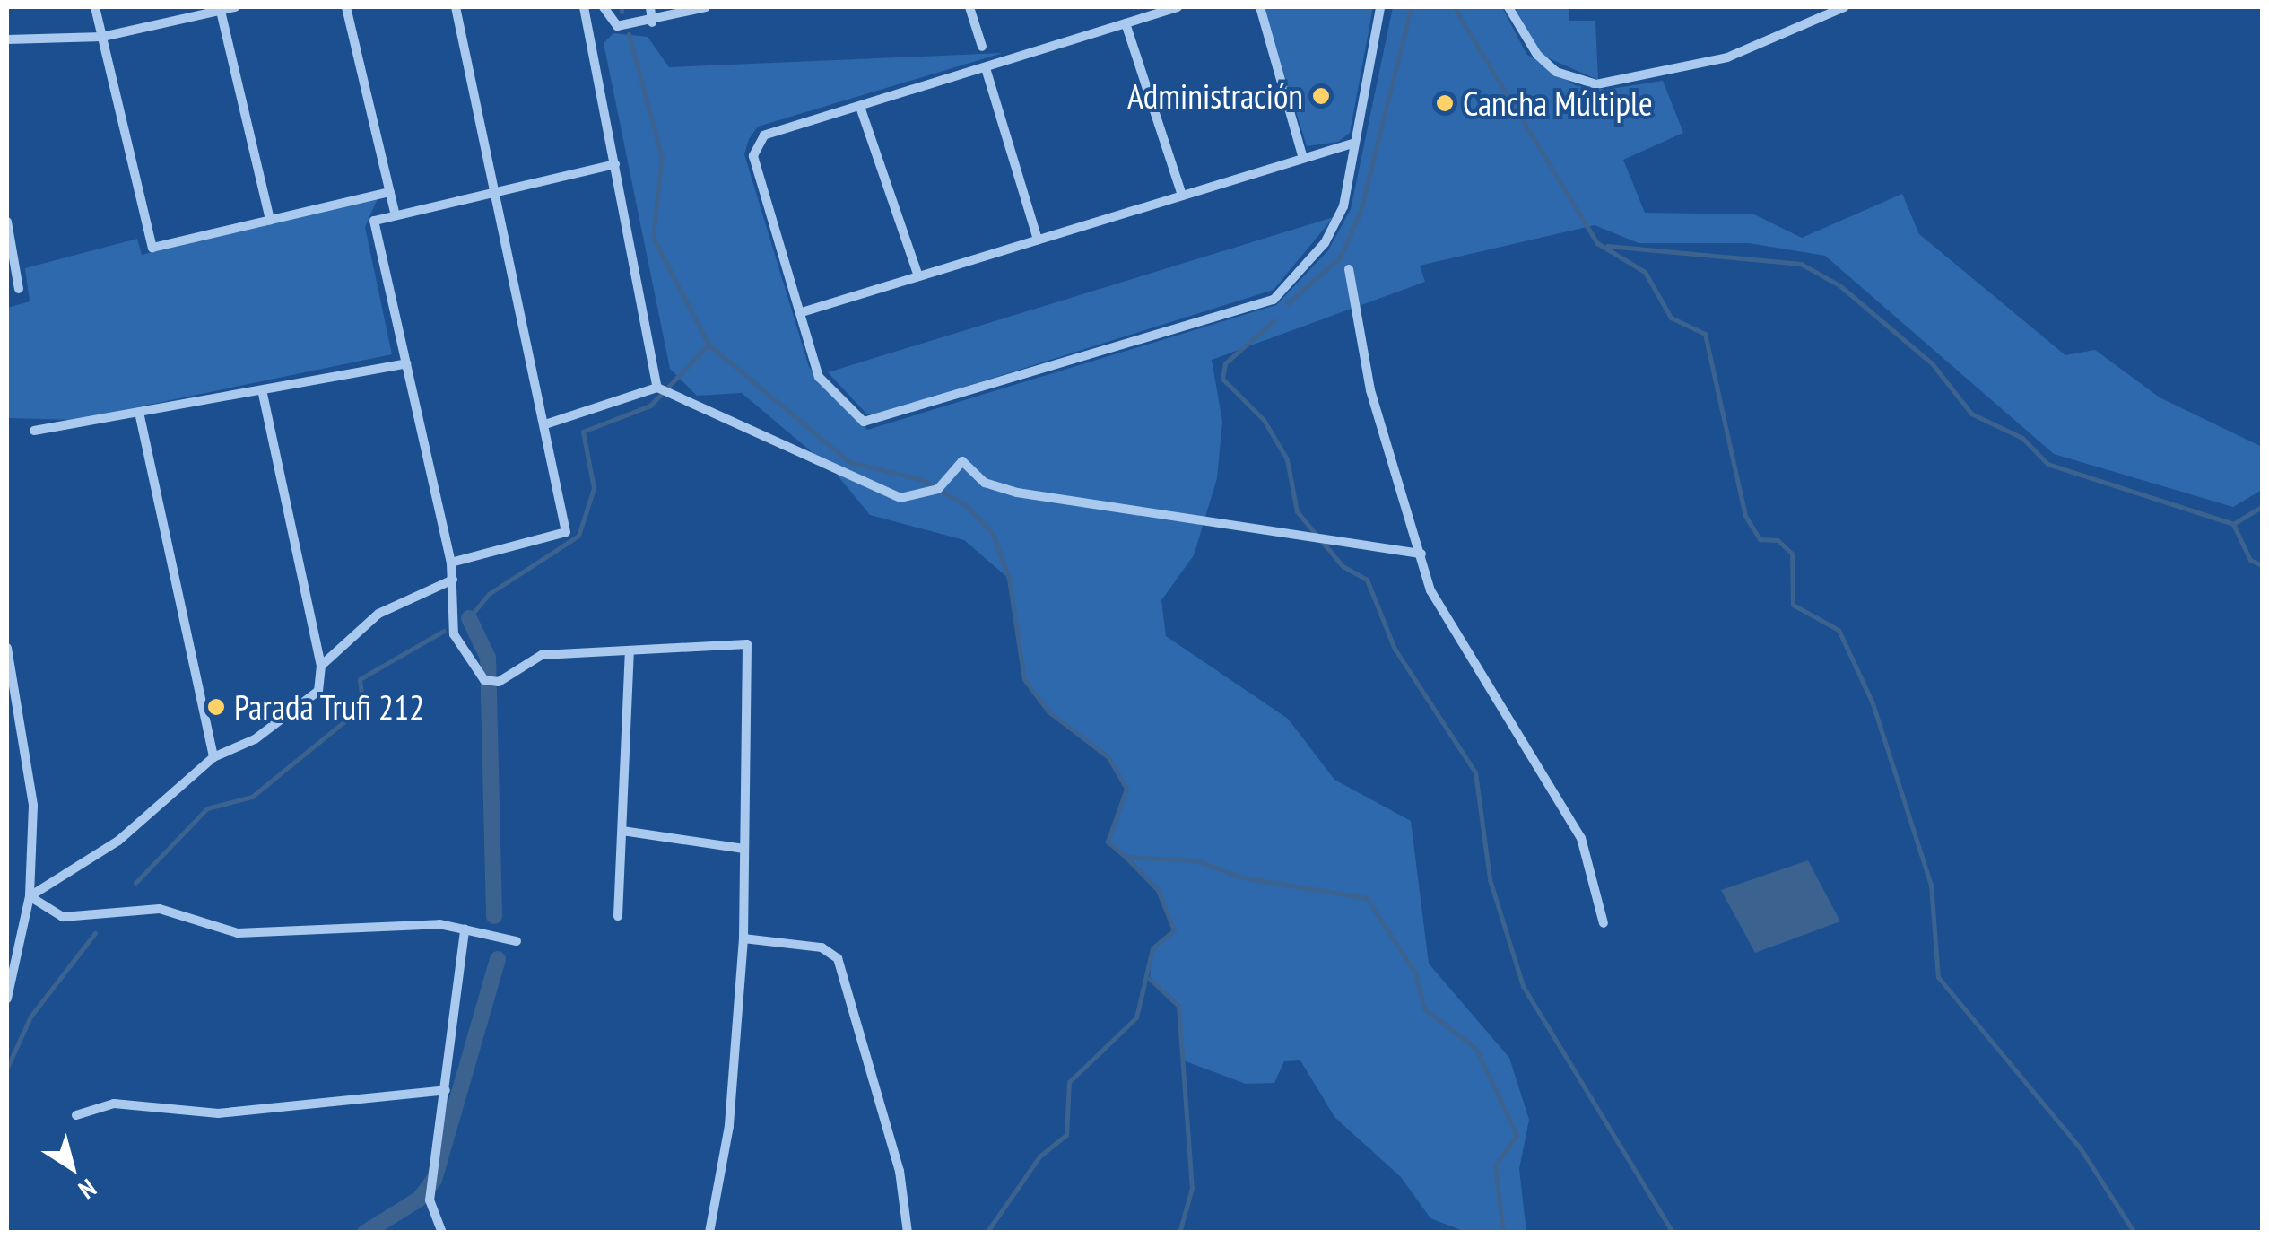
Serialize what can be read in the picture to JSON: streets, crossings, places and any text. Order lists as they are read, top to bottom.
{
  "places": ["Administración", "Cancha Múltiple", "Parada Trufi 212"],
  "north": "bottom right"
}
